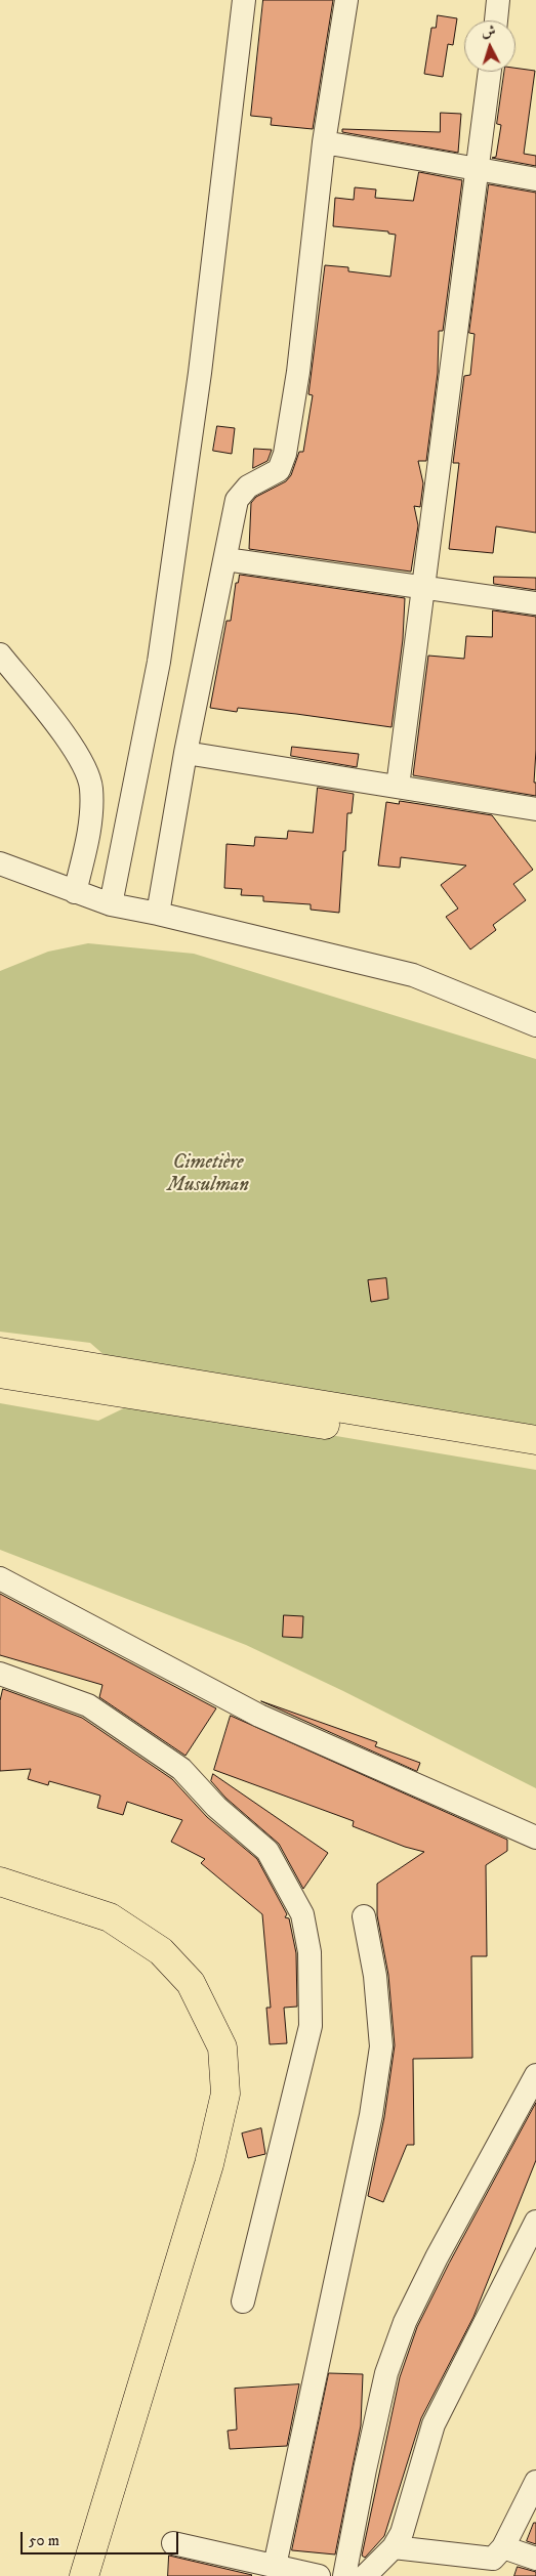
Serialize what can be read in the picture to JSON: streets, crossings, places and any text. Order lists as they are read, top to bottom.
{
  "parks": ["Cimetière Musulman"],
  "scale_bar": "50 m",
  "north": "top"
}
